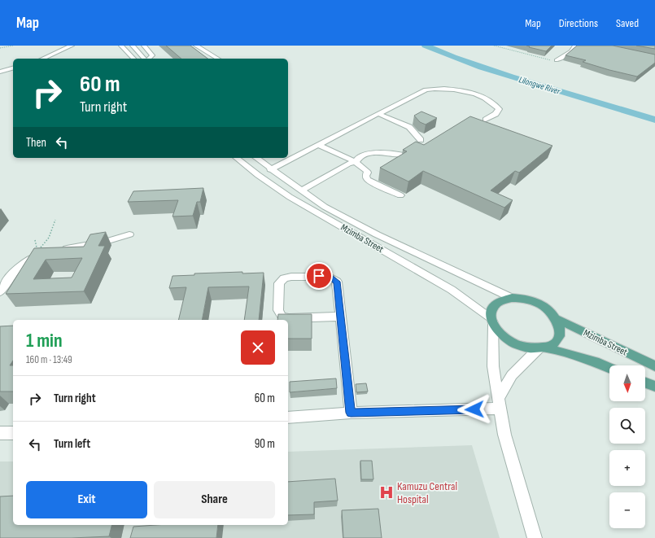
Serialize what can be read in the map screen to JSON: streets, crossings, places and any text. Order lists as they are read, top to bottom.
{
  "streets": {
    "main road": ["Mzimba Street"]
  },
  "water": ["Lilongwe River"],
  "places": {
    "hospital": ["Kamuzu Central Hospital"]
  },
  "north": "bottom",
  "page": {
    "header": "Map",
    "nav": ["Map", "Directions", "Saved"],
    "turn": ["60 m", "Turn right"],
    "then": "Then",
    "heading": ["1 min", "160 m · 13:49"],
    "map_buttons": ["+", "−"],
    "list": [
      {
        "name": "Turn right",
        "value": "60 m"
      },
      {
        "name": "Turn left",
        "value": "90 m"
      }
    ],
    "buttons": ["Exit", "Share"]
  }
}
